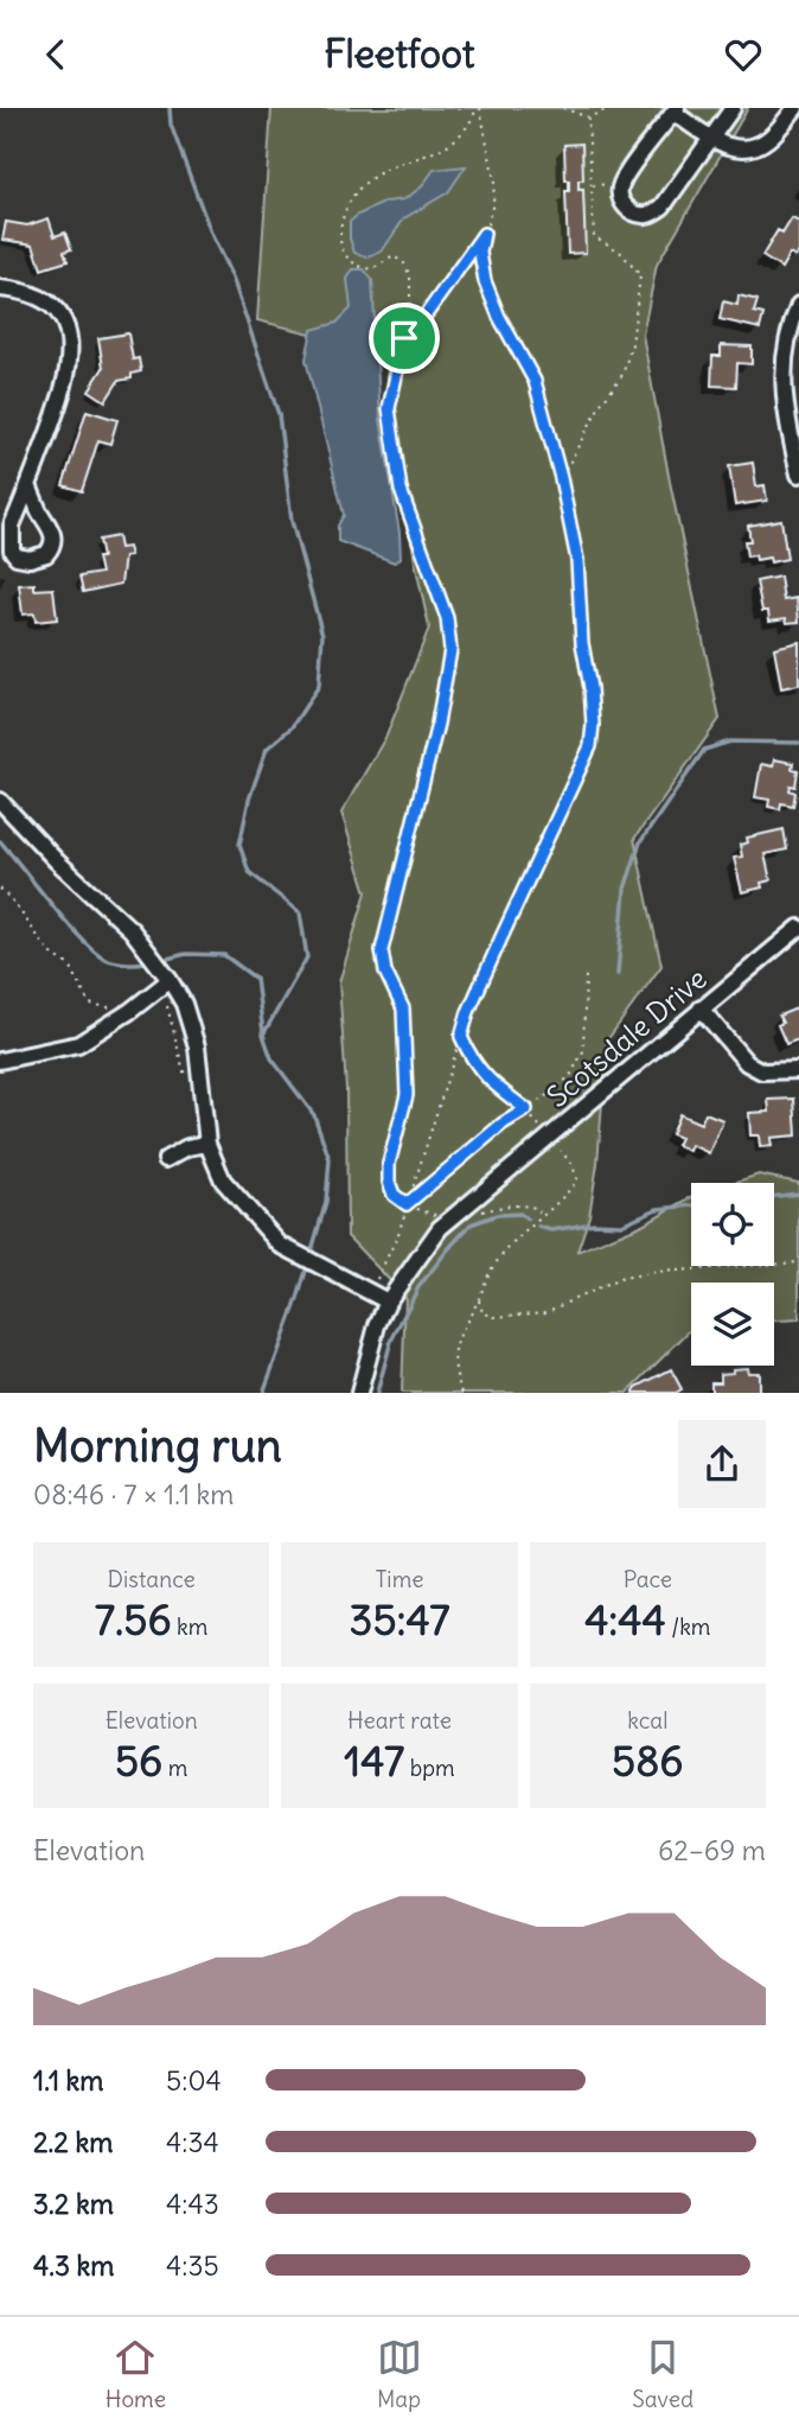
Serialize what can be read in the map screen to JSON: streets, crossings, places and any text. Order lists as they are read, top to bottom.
{
  "streets": {
    "street": ["Scotsdale Drive"]
  },
  "page": {
    "header": "Fleetfoot",
    "heading": ["Morning run", "08:46 · 7 × 1.1 km"],
    "stats": [
      ["Distance", "7.56 km"],
      ["Time", "35:47"],
      ["Pace", "4:44 /km"],
      ["Elevation", "56 m"],
      ["Heart rate", "147 bpm"],
      ["kcal", "586"]
    ],
    "chart": ["Elevation", "62–69 m"],
    "list": [
      {
        "name": "1.1 km",
        "note": "5:04"
      },
      {
        "name": "2.2 km",
        "note": "4:34"
      },
      {
        "name": "3.2 km",
        "note": "4:43"
      },
      {
        "name": "4.3 km",
        "note": "4:35"
      }
    ],
    "tabs": ["Home", "Map", "Saved"]
  }
}
